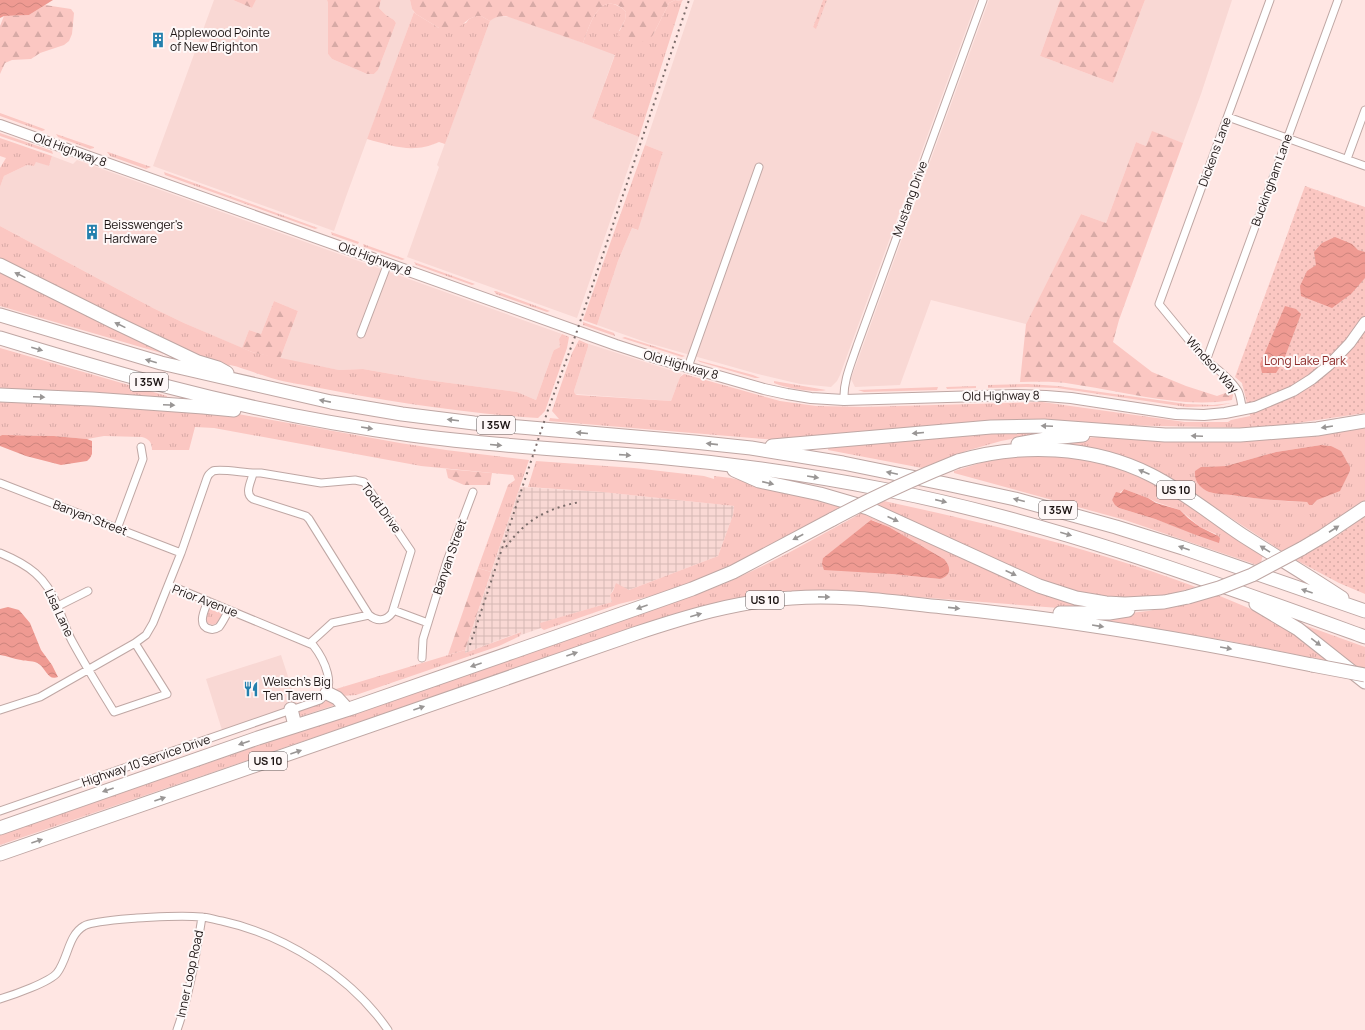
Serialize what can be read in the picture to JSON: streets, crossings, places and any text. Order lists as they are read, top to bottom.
{
  "streets": {
    "highway": ["I 35W", "US 10"],
    "street": [
      "Old Highway 8",
      "Dickens Lane",
      "Buckingham Lane",
      "Mustang Drive",
      "Windsor Way",
      "Todd Drive",
      "Banyan Street",
      "Prior Avenue",
      "Lisa Lane",
      "Highway 10 Service Drive",
      "Inner Loop Road"
    ]
  },
  "crossings": [
    ["Old Highway 8", "Mustang Drive"],
    ["Old Highway 8", "Windsor Way"],
    ["Dickens Lane", "Windsor Way"],
    ["Buckingham Lane", "Windsor Way"],
    ["I 35W", "US 10"],
    ["Todd Drive", "Banyan Street"],
    ["Todd Drive", "Prior Avenue"],
    ["Prior Avenue", "Lisa Lane"]
  ],
  "parks": ["Long Lake Park"],
  "places": {
    "building": ["Applewood Pointe of New Brighton", "Beisswenger's Hardware"],
    "restaurant": ["Welsch's Big Ten Tavern"]
  }
}
